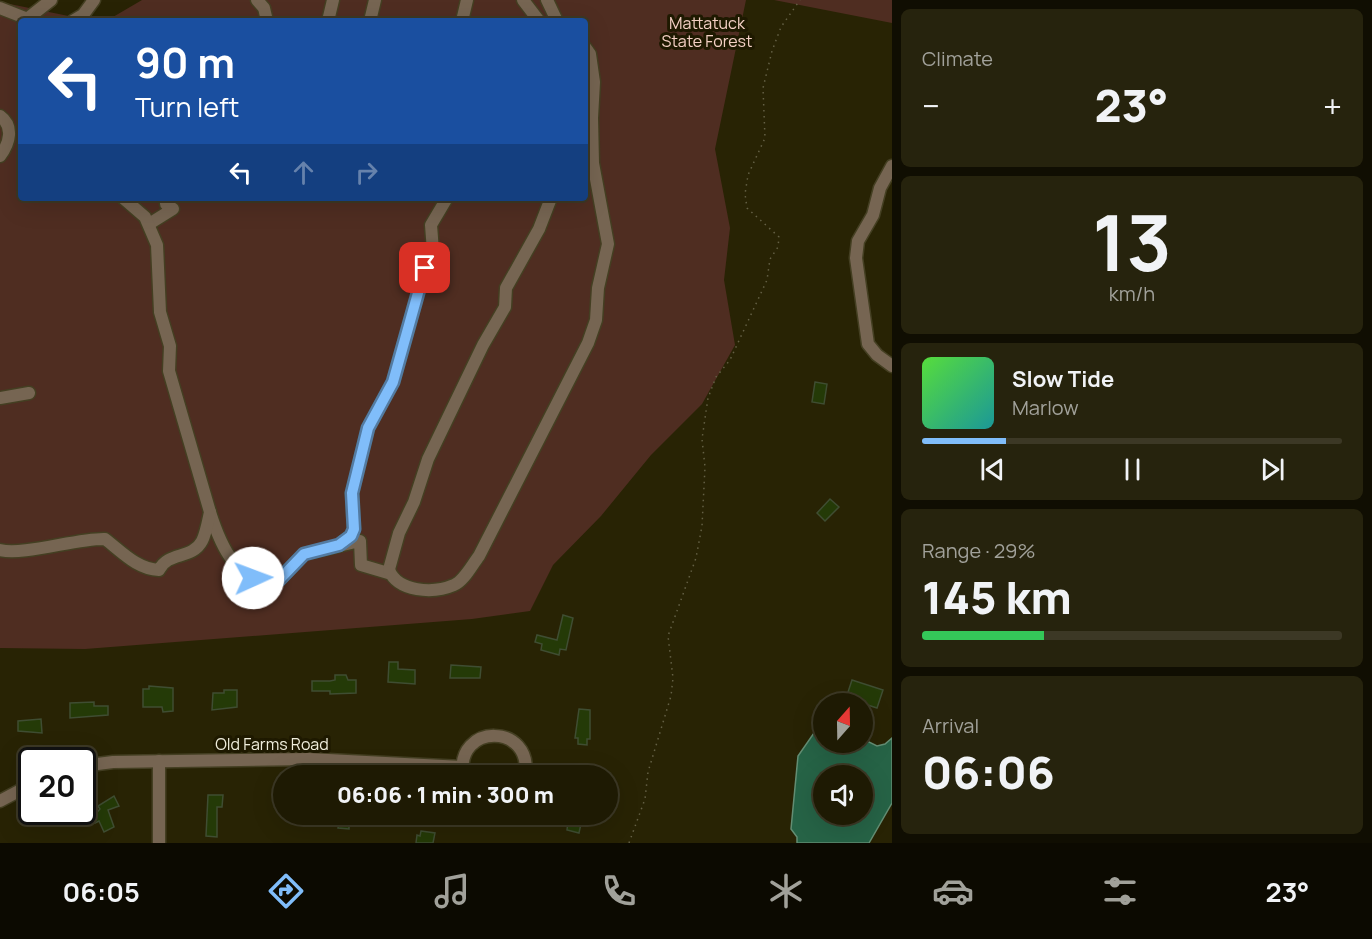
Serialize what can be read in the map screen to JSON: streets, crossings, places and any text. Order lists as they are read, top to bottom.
{
  "streets": {
    "street": ["Old Farms Road"]
  },
  "parks": ["Mattatuck State Forest"],
  "north": "top",
  "page": {
    "tile": [
      "Climate",
      ["13", "km/h"],
      ["Range · 29%", "145 km"],
      ["Arrival", "06:06"]
    ],
    "turn": ["90 m", "Turn left"],
    "heat": ["−", "23°", "+"],
    "song": ["Slow Tide", "Marlow"],
    "limit": "20",
    "trip": "06:06 · 1 min · 300 m",
    "tabs": ["06:05", "23°"]
  }
}
